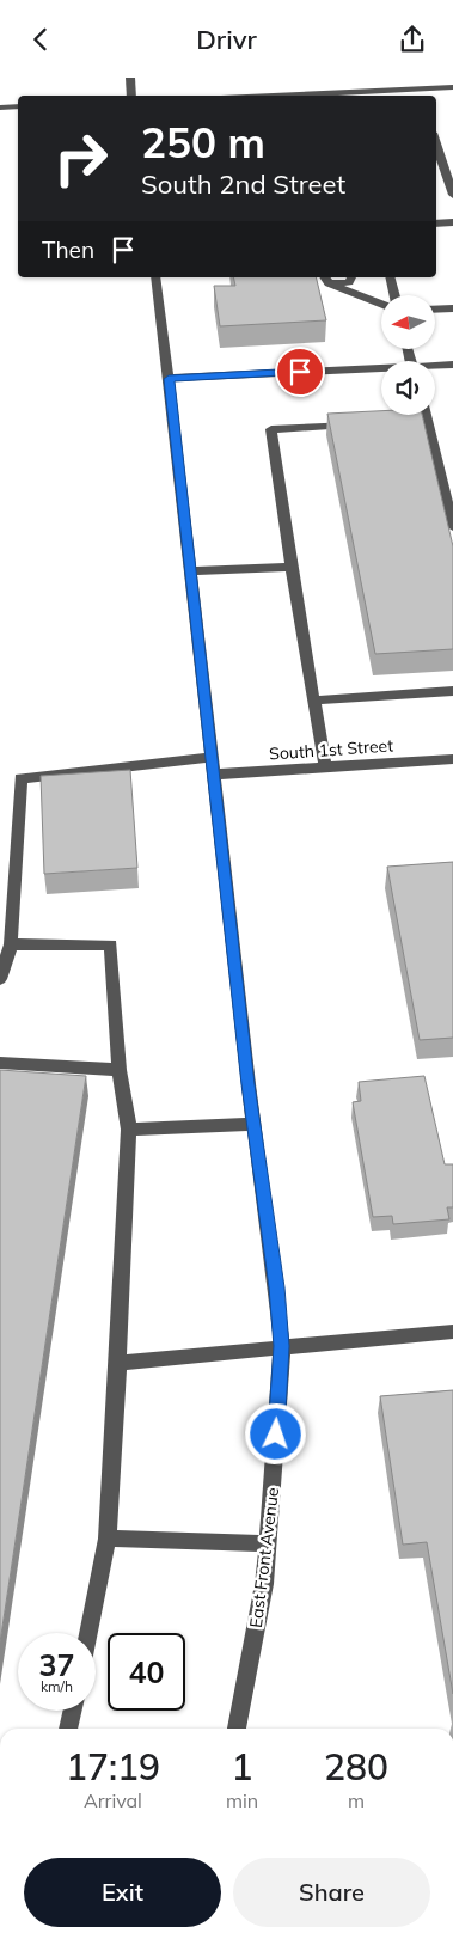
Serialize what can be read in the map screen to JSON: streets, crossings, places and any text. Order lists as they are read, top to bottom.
{
  "streets": {
    "street": ["South 1st Street", "East Front Avenue"]
  },
  "crossings": [
    ["South 1st Street", "East Front Avenue"]
  ],
  "north": "left",
  "page": {
    "header": "Drivr",
    "turn": ["250 m", "South 2nd Street"],
    "then": "Then",
    "speed": "37 km/h",
    "limit": "40",
    "eta": [
      "17:19",
      "Arrival",
      "1",
      "min",
      "280",
      "m"
    ],
    "buttons": ["Exit", "Share"]
  }
}
